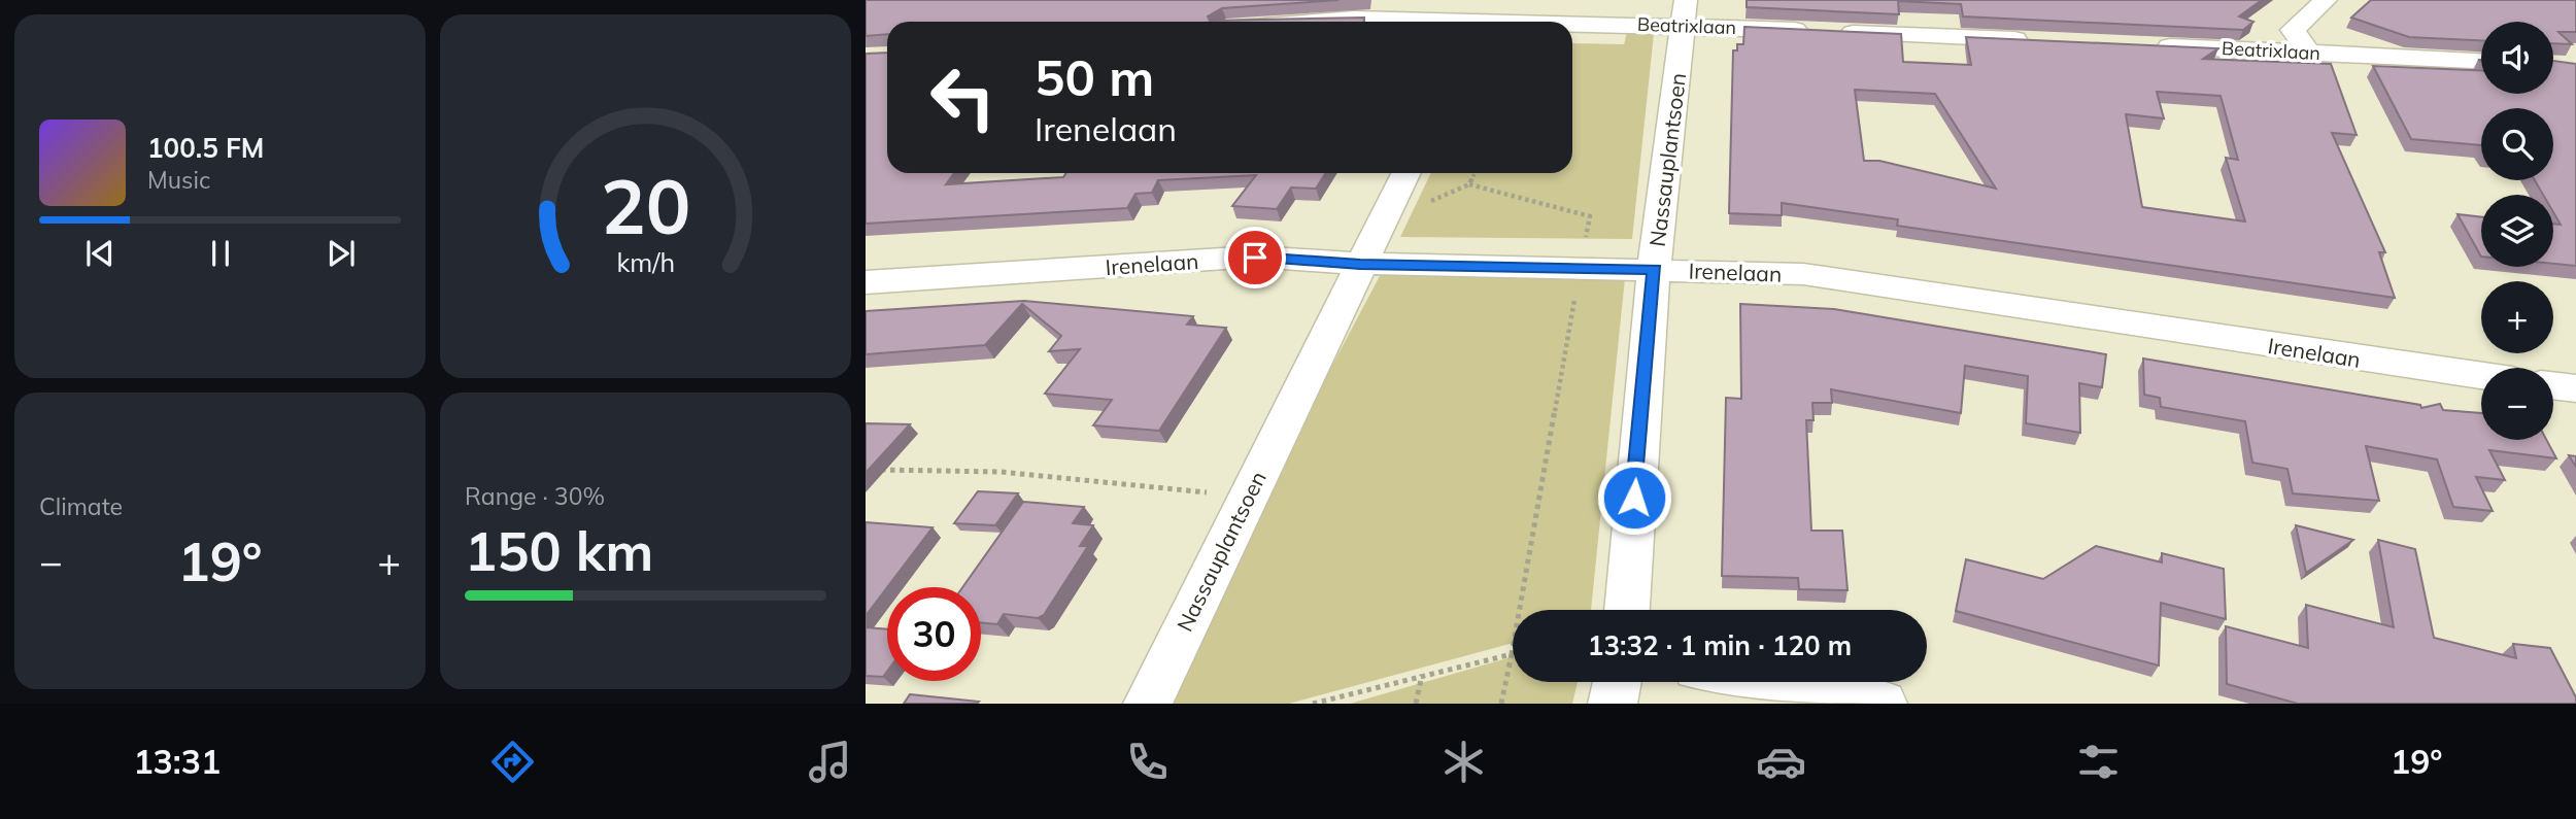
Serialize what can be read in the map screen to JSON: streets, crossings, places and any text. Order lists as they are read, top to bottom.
{
  "streets": {
    "street": ["Beatrixlaan", "Nassauplantsoen", "Irenelaan"]
  },
  "crossings": [
    ["Beatrixlaan", "Nassauplantsoen"],
    ["Nassauplantsoen", "Irenelaan"]
  ],
  "page": {
    "map_buttons": ["+", "−"],
    "turn": ["50 m", "Irenelaan"],
    "song": ["100.5 FM", "Music"],
    "tile": [
      "Climate",
      ["Range · 30%", "150 km"]
    ],
    "heat": ["−", "19°", "+"],
    "limit": "30",
    "trip": "13:32 · 1 min · 120 m",
    "tabs": ["13:31", "19°"],
    "gauge": ["20", "km/h"]
  }
}
